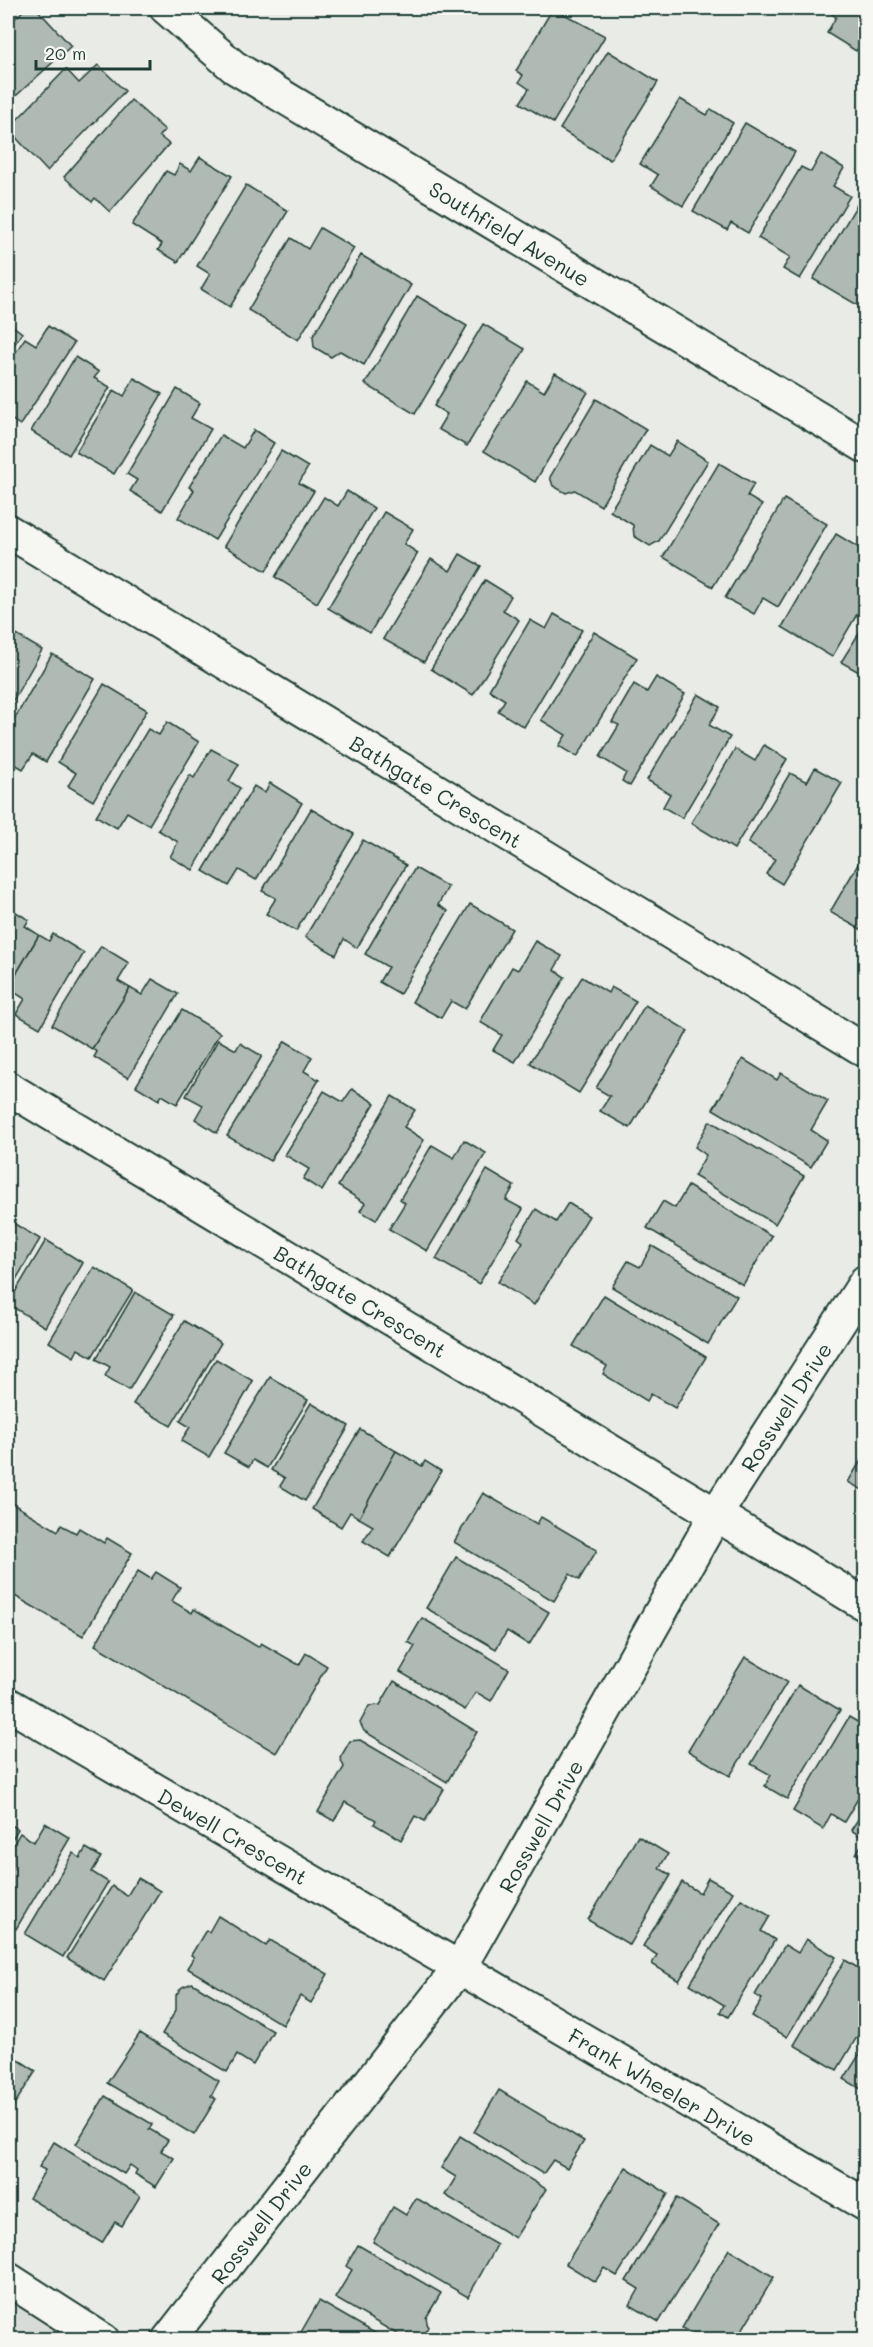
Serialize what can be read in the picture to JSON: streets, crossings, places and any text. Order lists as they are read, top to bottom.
{
  "streets": {
    "street": [
      "Southfield Avenue",
      "Bathgate Crescent",
      "Rosswell Drive",
      "Dewell Crescent",
      "Frank Wheeler Drive"
    ]
  },
  "crossings": [
    ["Bathgate Crescent", "Rosswell Drive"],
    ["Rosswell Drive", "Dewell Crescent"],
    ["Rosswell Drive", "Frank Wheeler Drive"],
    ["Dewell Crescent", "Frank Wheeler Drive"]
  ],
  "scale_bar": "20 m"
}
